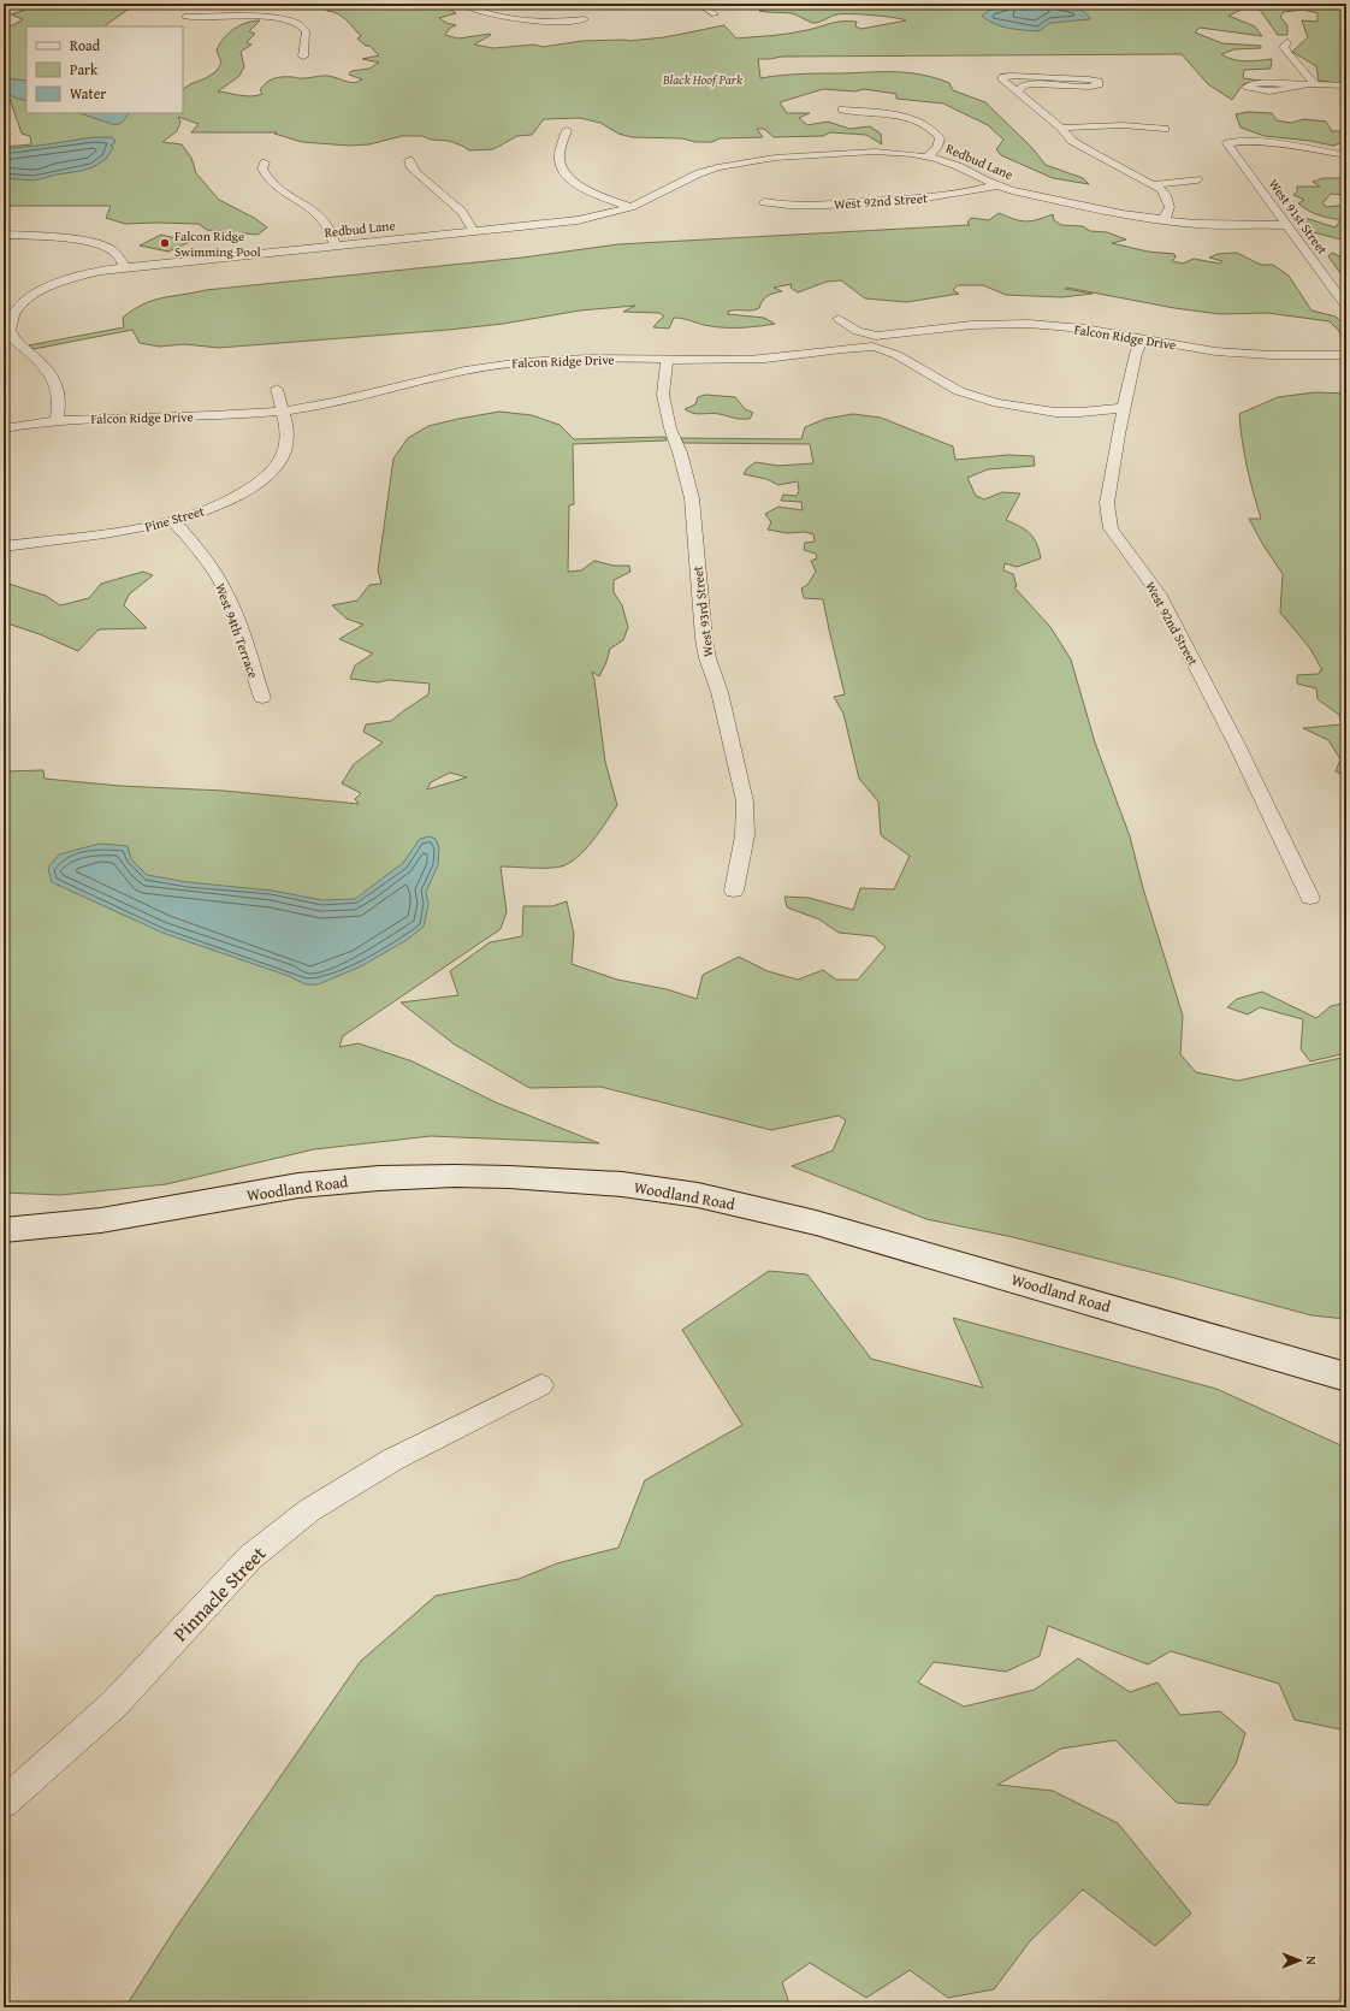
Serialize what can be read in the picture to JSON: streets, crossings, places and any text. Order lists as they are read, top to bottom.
{
  "streets": {
    "main road": ["Woodland Road"],
    "street": [
      "Redbud Lane",
      "West 92nd Street",
      "West 91st Street",
      "Falcon Ridge Drive",
      "Pine Street",
      "West 93rd Street",
      "West 94th Terrace",
      "Pinnacle Street"
    ]
  },
  "crossings": [
    ["Redbud Lane", "West 92nd Street"],
    ["Redbud Lane", "West 91st Street"],
    ["West 92nd Street", "Falcon Ridge Drive"],
    ["Falcon Ridge Drive", "Pine Street"],
    ["Falcon Ridge Drive", "West 93rd Street"],
    ["Pine Street", "West 94th Terrace"]
  ],
  "parks": ["Black Hoof Park"],
  "places": ["Falcon Ridge Swimming Pool"],
  "legend": ["Road", "Park", "Water"],
  "north": "right"
}
